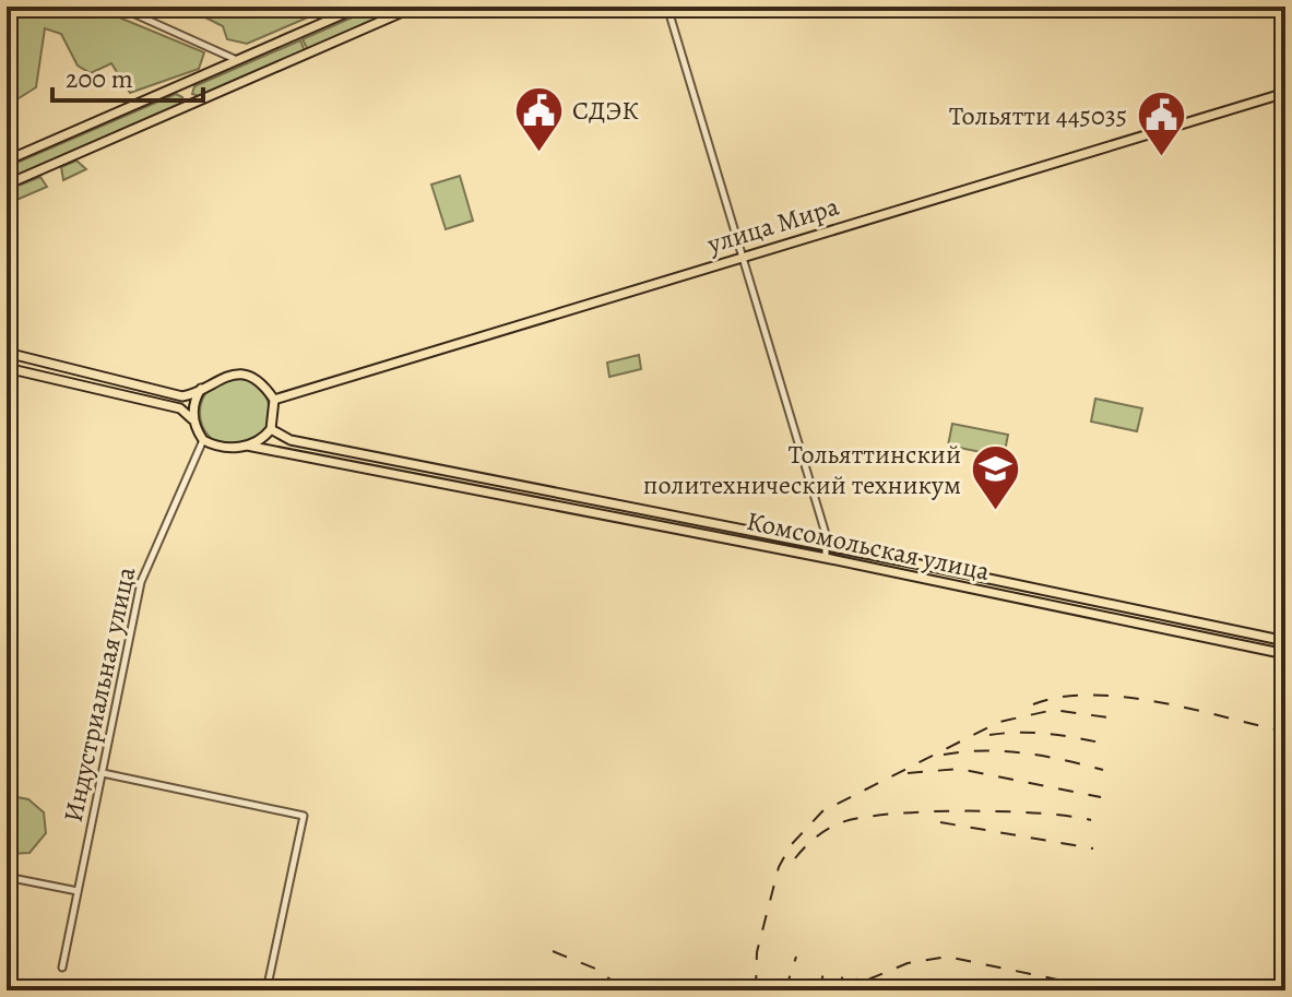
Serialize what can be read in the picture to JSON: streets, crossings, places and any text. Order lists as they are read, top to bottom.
{
  "streets": {
    "main road": ["улица Мира", "Комсомольская улица"],
    "street": ["Индустриальная улица"]
  },
  "crossings": [
    ["улица Мира", "Комсомольская улица"],
    ["улица Мира", "Индустриальная улица"],
    ["Комсомольская улица", "Индустриальная улица"]
  ],
  "places": {
    "public building": ["СДЭК", "Тольятти 445035"],
    "school or university": ["Тольяттинский политехнический техникум"]
  },
  "scale_bar": "200 m"
}
